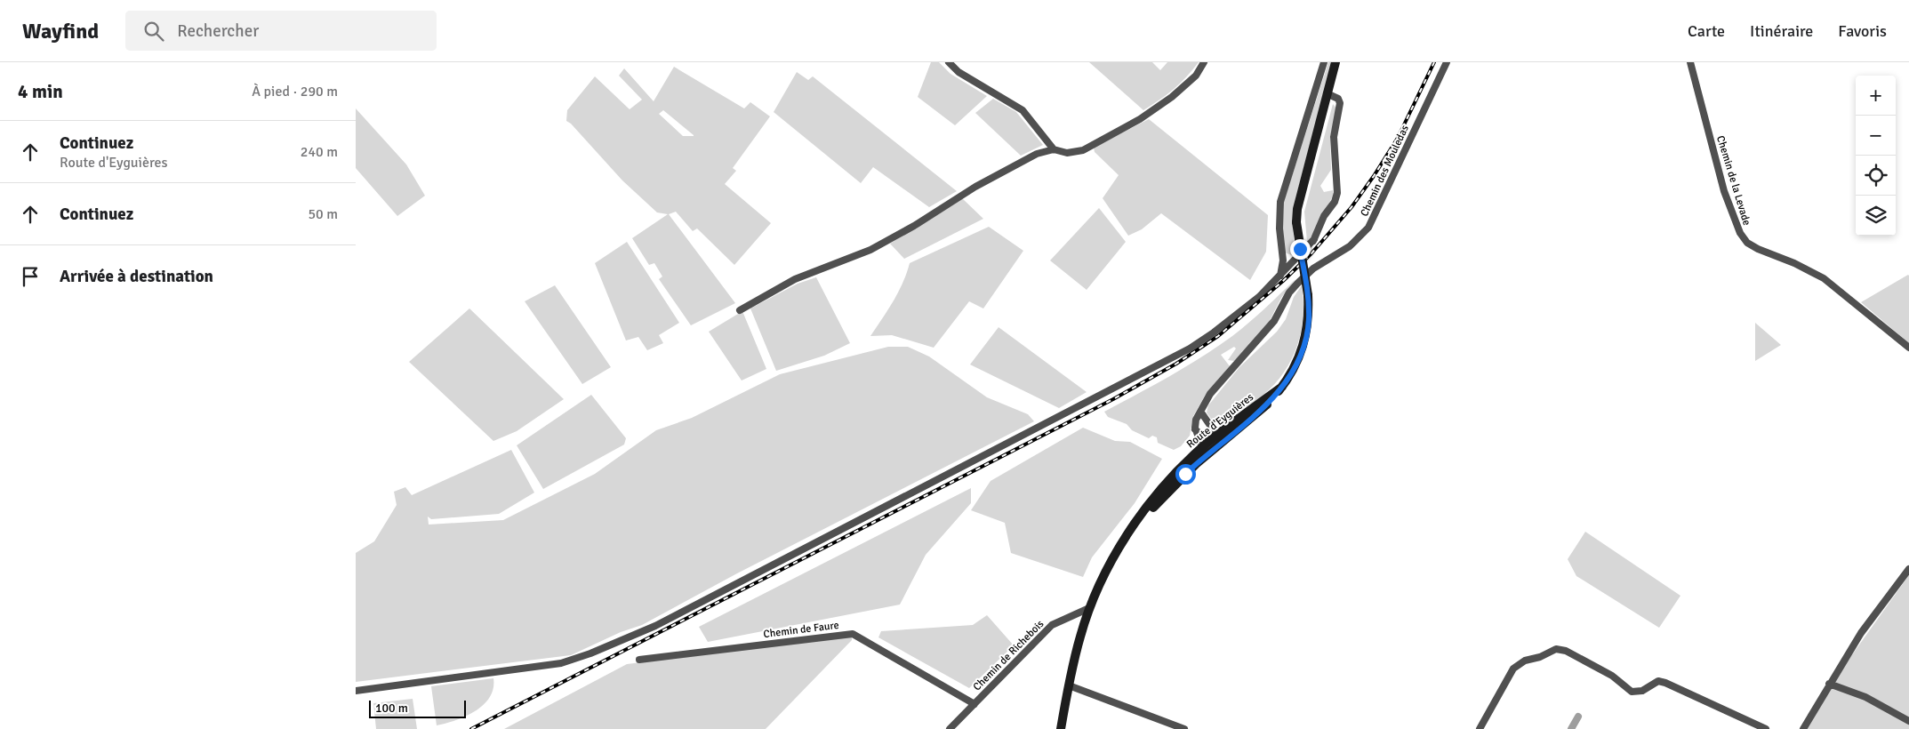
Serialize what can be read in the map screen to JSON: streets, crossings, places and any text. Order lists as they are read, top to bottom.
{
  "streets": {
    "main road": ["Route d'Eyguières"],
    "street": [
      "Chemin des Mouledas",
      "Chemin de la Levade",
      "Chemin de Faure",
      "Chemin de Richebois"
    ]
  },
  "crossings": [
    ["Route d'Eyguières", "Chemin de Richebois"],
    ["Chemin de Faure", "Chemin de Richebois"]
  ],
  "scale_bar": "100 m",
  "page": {
    "header": "Wayfind",
    "search": "Rechercher",
    "nav": ["Carte", "Itinéraire", "Favoris"],
    "heading": ["4 min", "À pied · 290 m"],
    "map_buttons": ["+", "−"],
    "list": [
      ["Continuez", "Route d'Eyguières", "240 m"],
      ["Continuez", "50 m"],
      "Arrivée à destination"
    ],
    "scale": "100 m"
  }
}
